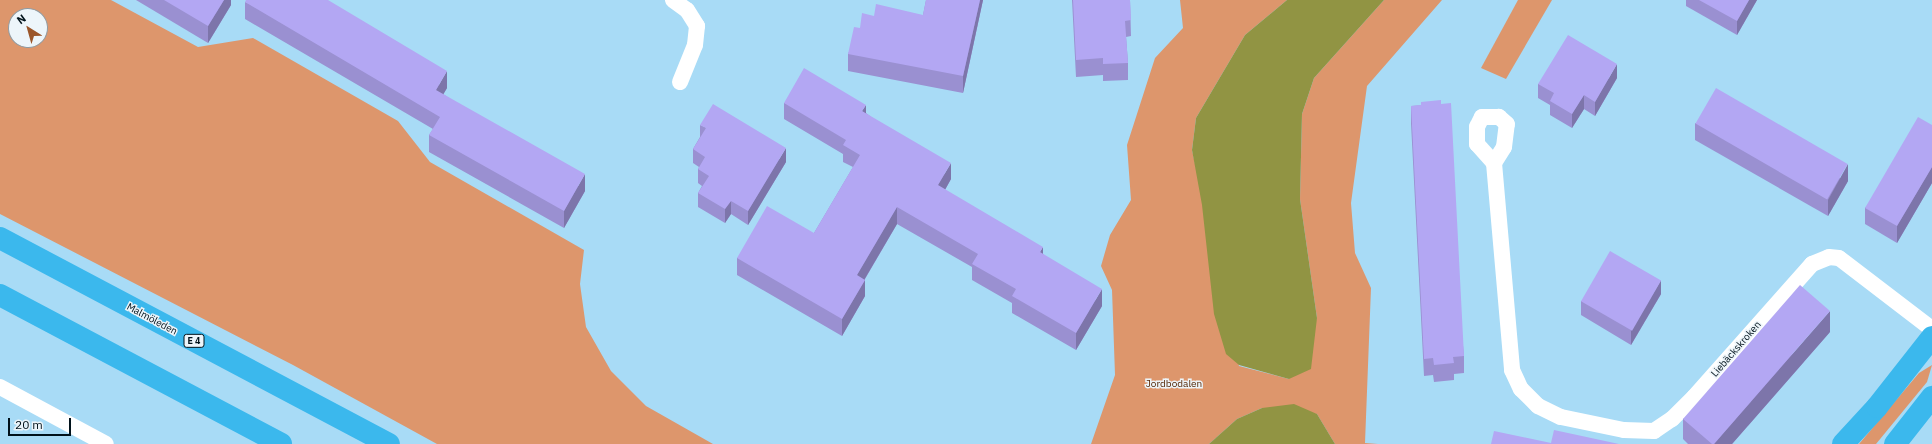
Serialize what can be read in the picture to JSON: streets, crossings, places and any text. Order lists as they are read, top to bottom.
{
  "streets": {
    "highway": ["Malmöleden", "E 4"],
    "street": ["Liebäckskroken"]
  },
  "parks": ["Jordbodalen"],
  "scale_bar": "20 m",
  "north": "top left"
}
